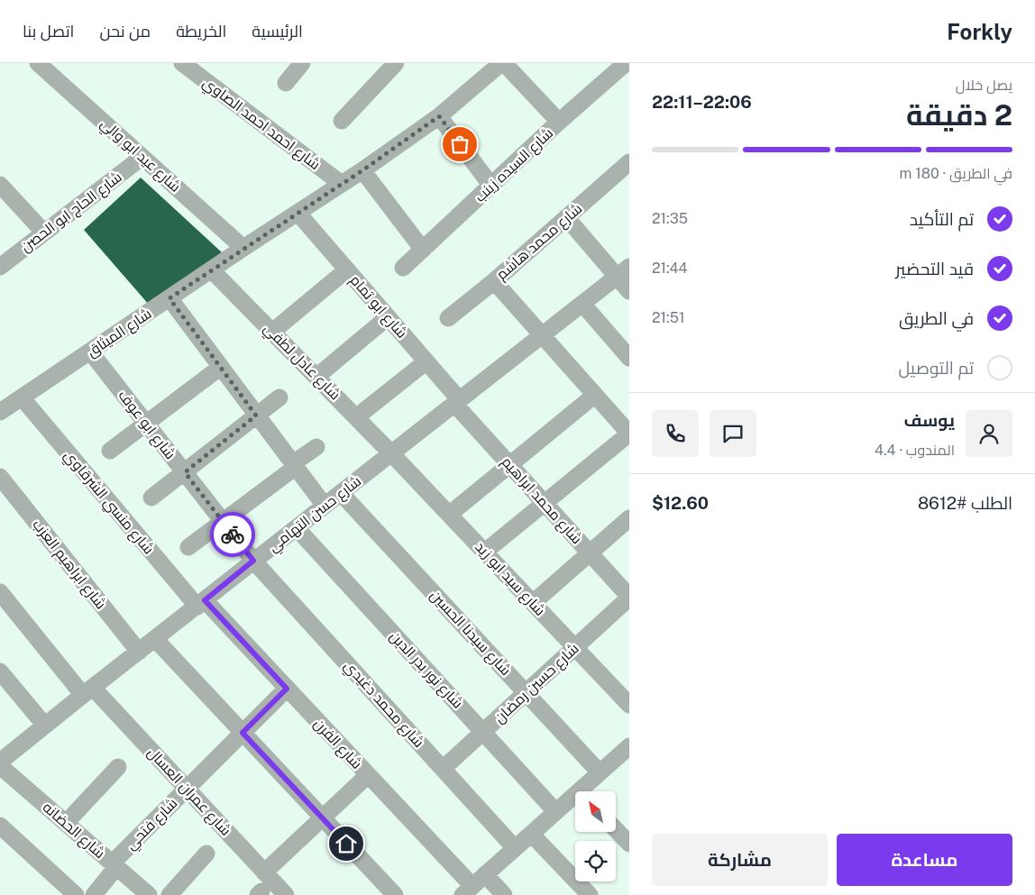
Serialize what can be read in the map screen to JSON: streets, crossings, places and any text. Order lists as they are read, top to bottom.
{
  "streets": {
    "street": [
      "شارع احمد احمد الصاوي",
      "شارع عيد ابو والي",
      "شارع السيده زينب",
      "شارع الحاج ابو الحصن",
      "شارع محمد هاشم",
      "شارع ابو تمام",
      "شارع الميثاق",
      "شارع عادل لطفي",
      "شارع ابو عوف",
      "شارع محمد ابراهيم",
      "شارع منسي الشرقاوي",
      "شارع حسن التهامي",
      "شارع ابراهيم العزب",
      "شارع سيد ابو زيد",
      "شارع سيدنا الحسين",
      "شارع نور بدر الدين",
      "شارع حسين رمضان",
      "شارع محمد دغيدي",
      "شارع الفرن",
      "شارع عمران العسال",
      "شارع فتحي",
      "شارع الحضانه"
    ]
  },
  "crossings": [
    ["شارع احمد احمد الصاوي", "شارع الميثاق"],
    ["شارع عيد ابو والي", "شارع الحاج ابو الحصن"],
    ["شارع عيد ابو والي", "شارع الميثاق"],
    ["شارع ابو تمام", "شارع الميثاق"],
    ["شارع ابو تمام", "شارع محمد ابراهيم"],
    ["شارع ابو تمام", "شارع حسن التهامي"],
    ["شارع الميثاق", "شارع عادل لطفي"],
    ["شارع الميثاق", "شارع ابو عوف"],
    ["شارع الميثاق", "شارع منسي الشرقاوي"],
    ["شارع عادل لطفي", "شارع حسن التهامي"],
    ["شارع عادل لطفي", "شارع سيد ابو زيد"],
    ["شارع ابو عوف", "شارع حسن التهامي"],
    ["شارع ابو عوف", "شارع محمد دغيدي"],
    ["شارع محمد ابراهيم", "شارع حسن التهامي"],
    ["شارع محمد ابراهيم", "شارع حسين رمضان"],
    ["شارع منسي الشرقاوي", "شارع حسن التهامي"],
    ["شارع منسي الشرقاوي", "شارع الفرن"],
    ["شارع حسن التهامي", "شارع ابراهيم العزب"],
    ["شارع حسن التهامي", "شارع سيد ابو زيد"],
    ["شارع حسن التهامي", "شارع سيدنا الحسين"],
    ["شارع حسن التهامي", "شارع نور بدر الدين"],
    ["شارع حسن التهامي", "شارع محمد دغيدي"],
    ["شارع حسن التهامي", "شارع الفرن"],
    ["شارع حسن التهامي", "شارع عمران العسال"],
    ["شارع سيد ابو زيد", "شارع حسين رمضان"],
    ["شارع سيدنا الحسين", "شارع حسين رمضان"],
    ["شارع نور بدر الدين", "شارع حسين رمضان"],
    ["شارع حسين رمضان", "شارع محمد دغيدي"],
    ["شارع الفرن", "شارع فتحي"],
    ["شارع عمران العسال", "شارع فتحي"],
    ["شارع فتحي", "شارع الحضانه"]
  ],
  "north": "top left",
  "page": {
    "header": "Forkly",
    "nav": [
      "الرئيسية",
      "الخريطة",
      "من نحن",
      "اتصل بنا"
    ],
    "heading": ["2 دقيقة", "يصل خلال", "22:06–22:11"],
    "panel": [
      "يوسف",
      "المندوب · 4.4",
      "الطلب #8612",
      "$12.60"
    ],
    "bar": "في الطريق · 180 m",
    "list": [
      ["تم التأكيد", "21:35"],
      ["قيد التحضير", "21:44"],
      ["في الطريق", "21:51"],
      "تم التوصيل"
    ],
    "buttons": ["مساعدة", "مشاركة"]
  }
}
